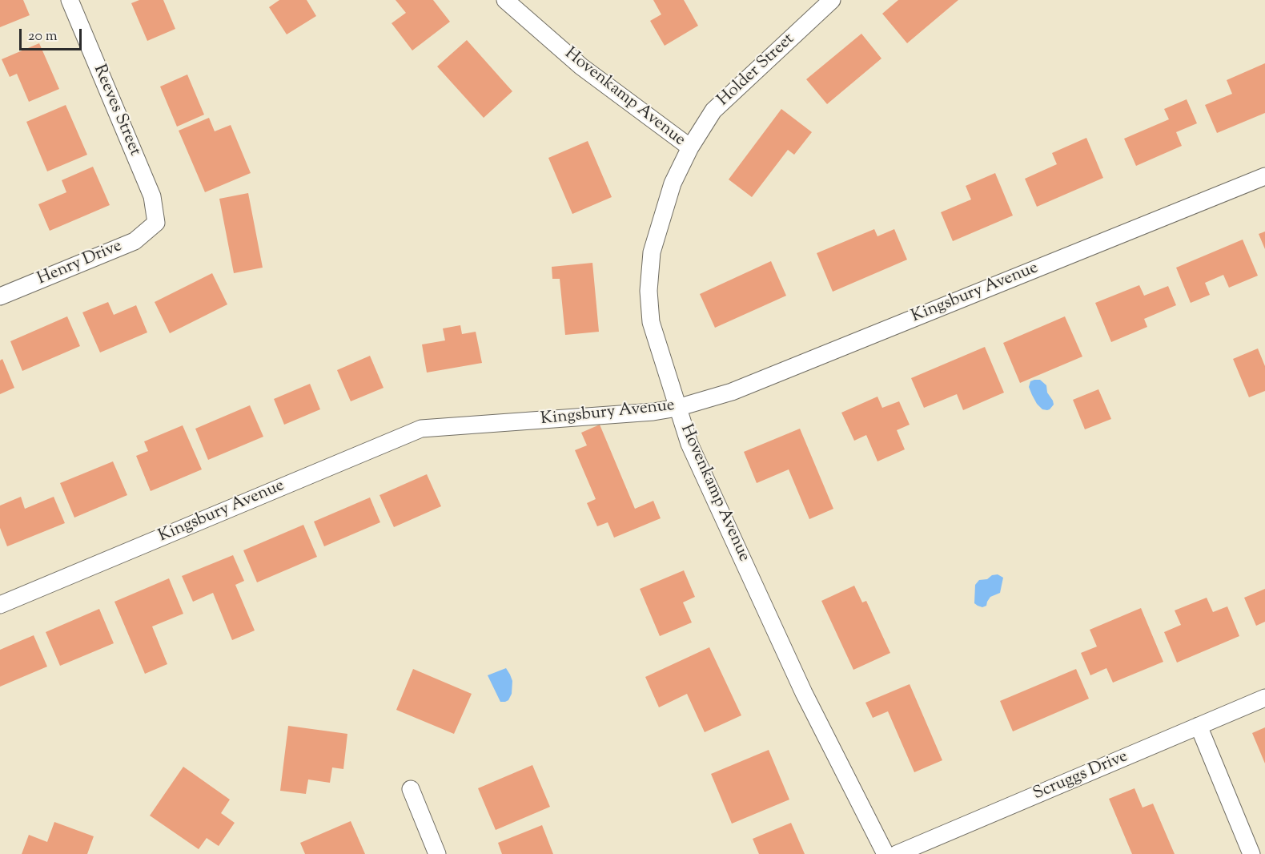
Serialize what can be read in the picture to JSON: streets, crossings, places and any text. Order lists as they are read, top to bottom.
{
  "streets": {
    "street": [
      "Holder Street",
      "Hovenkamp Avenue",
      "Reeves Street",
      "Henry Drive",
      "Kingsbury Avenue",
      "Scruggs Drive"
    ]
  },
  "crossings": [
    ["Holder Street", "Hovenkamp Avenue"],
    ["Hovenkamp Avenue", "Kingsbury Avenue"],
    ["Reeves Street", "Henry Drive"]
  ],
  "scale_bar": "20 m"
}
